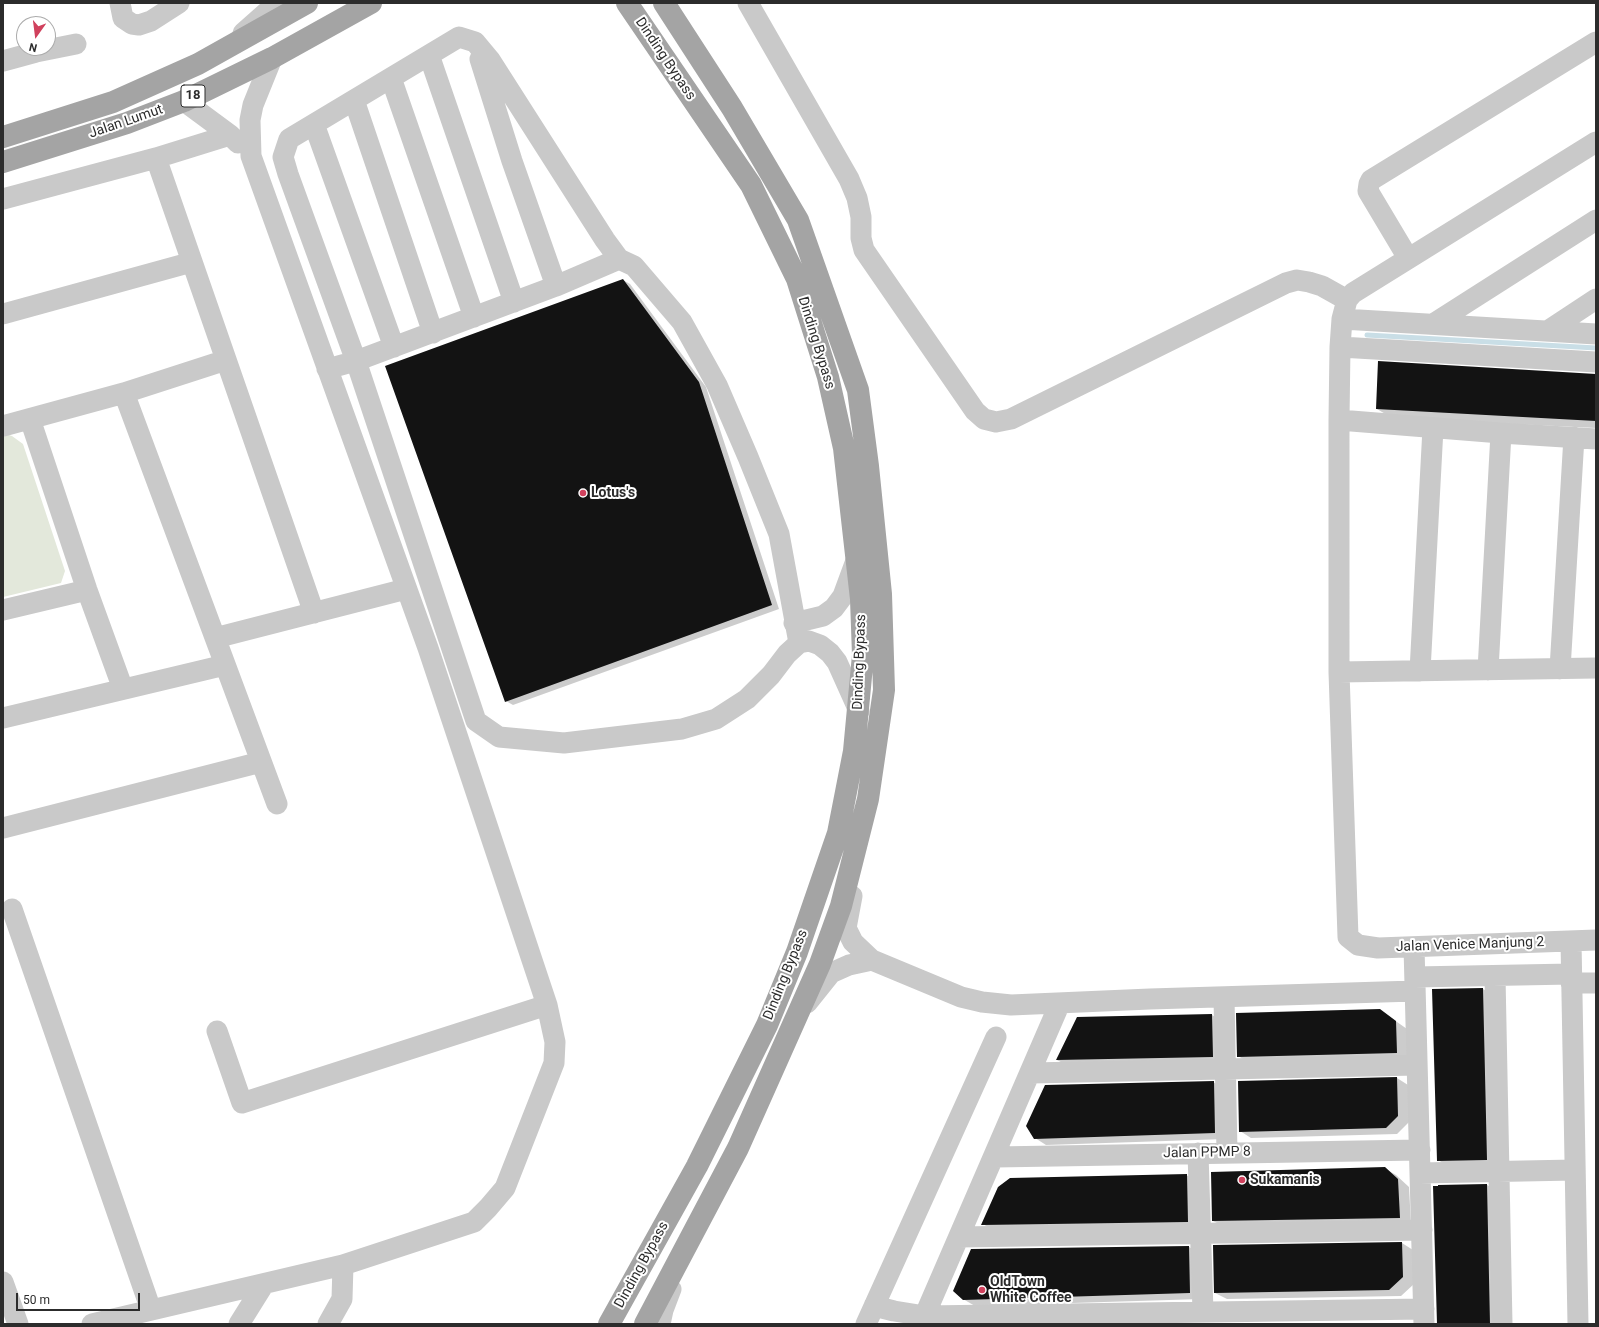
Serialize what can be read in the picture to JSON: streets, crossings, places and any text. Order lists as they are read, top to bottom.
{
  "streets": {
    "main road": ["Dinding Bypass", "18", "Jalan Lumut"],
    "street": ["Jalan Venice Manjung 2", "Jalan PPMP 8"]
  },
  "places": ["Lotus's", "Sukamanis", "OldTown White Coffee"],
  "scale_bar": "50 m",
  "north": "bottom"
}
